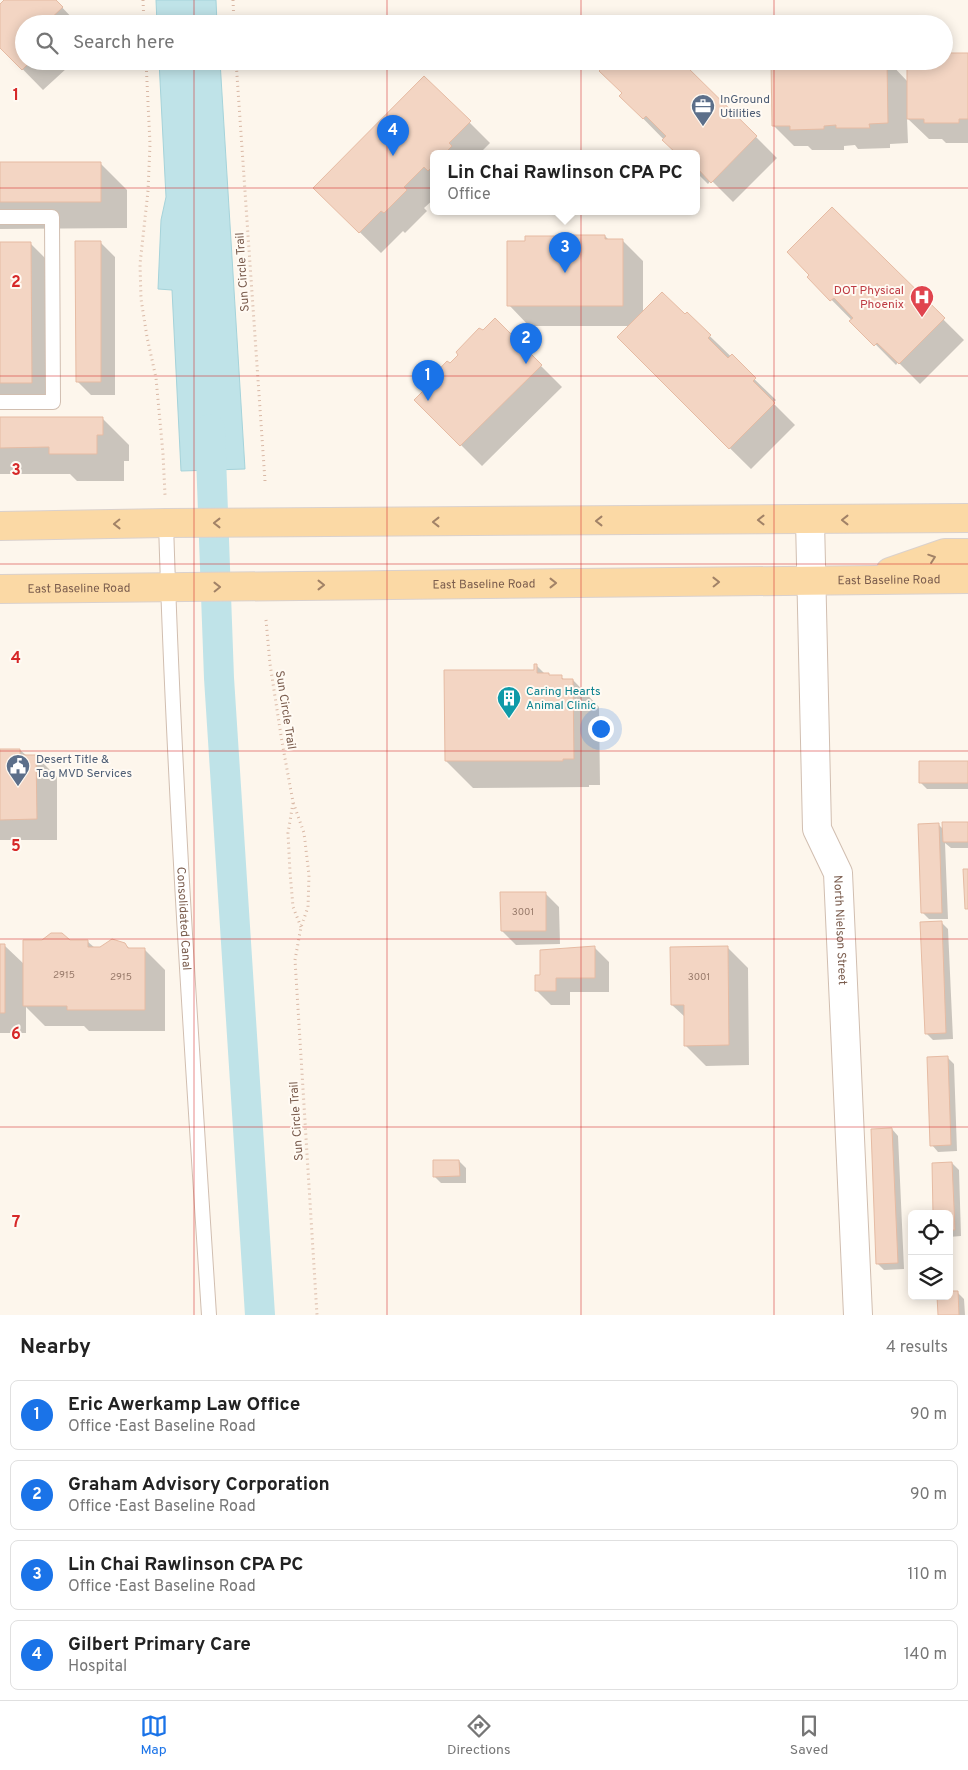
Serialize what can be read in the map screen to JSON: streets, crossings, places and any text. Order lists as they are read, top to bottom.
{
  "streets": {
    "main road": ["East Baseline Road"],
    "street": ["North Nielson Street"],
    "lane": ["Consolidated Canal"],
    "path": ["Sun Circle Trail"]
  },
  "crossings": [
    ["East Baseline Road", "Consolidated Canal"],
    ["East Baseline Road", "North Nielson Street"]
  ],
  "places": {
    "office": ["InGround Utilities"],
    "hospital": ["DOT Physical Phoenix"],
    "building": ["Caring Hearts Animal Clinic"],
    "public building": ["Desert Title & Tag MVD Services"]
  },
  "house_numbers": [
    "3001",
    "2915",
    "2915",
    "3001"
  ],
  "page": {
    "search": "Search here",
    "pins": [
      "4",
      "3",
      "2",
      "1"
    ],
    "popup": ["Lin Chai Rawlinson CPA PC", "Office"],
    "heading": ["Nearby", "4 results"],
    "list": [
      {
        "mark": "1",
        "name": "Eric Awerkamp Law Office",
        "note": "Office · East Baseline Road",
        "value": "90 m"
      },
      {
        "mark": "2",
        "name": "Graham Advisory Corporation",
        "note": "Office · East Baseline Road",
        "value": "90 m"
      },
      {
        "mark": "3",
        "name": "Lin Chai Rawlinson CPA PC",
        "note": "Office · East Baseline Road",
        "value": "110 m"
      },
      {
        "mark": "4",
        "name": "Gilbert Primary Care",
        "note": "Hospital",
        "value": "140 m"
      }
    ],
    "nav": ["Map", "Directions", "Saved"]
  },
  "grid": {
    "rows": [
      "1",
      "2",
      "3",
      "4",
      "5",
      "6",
      "7"
    ]
  }
}
